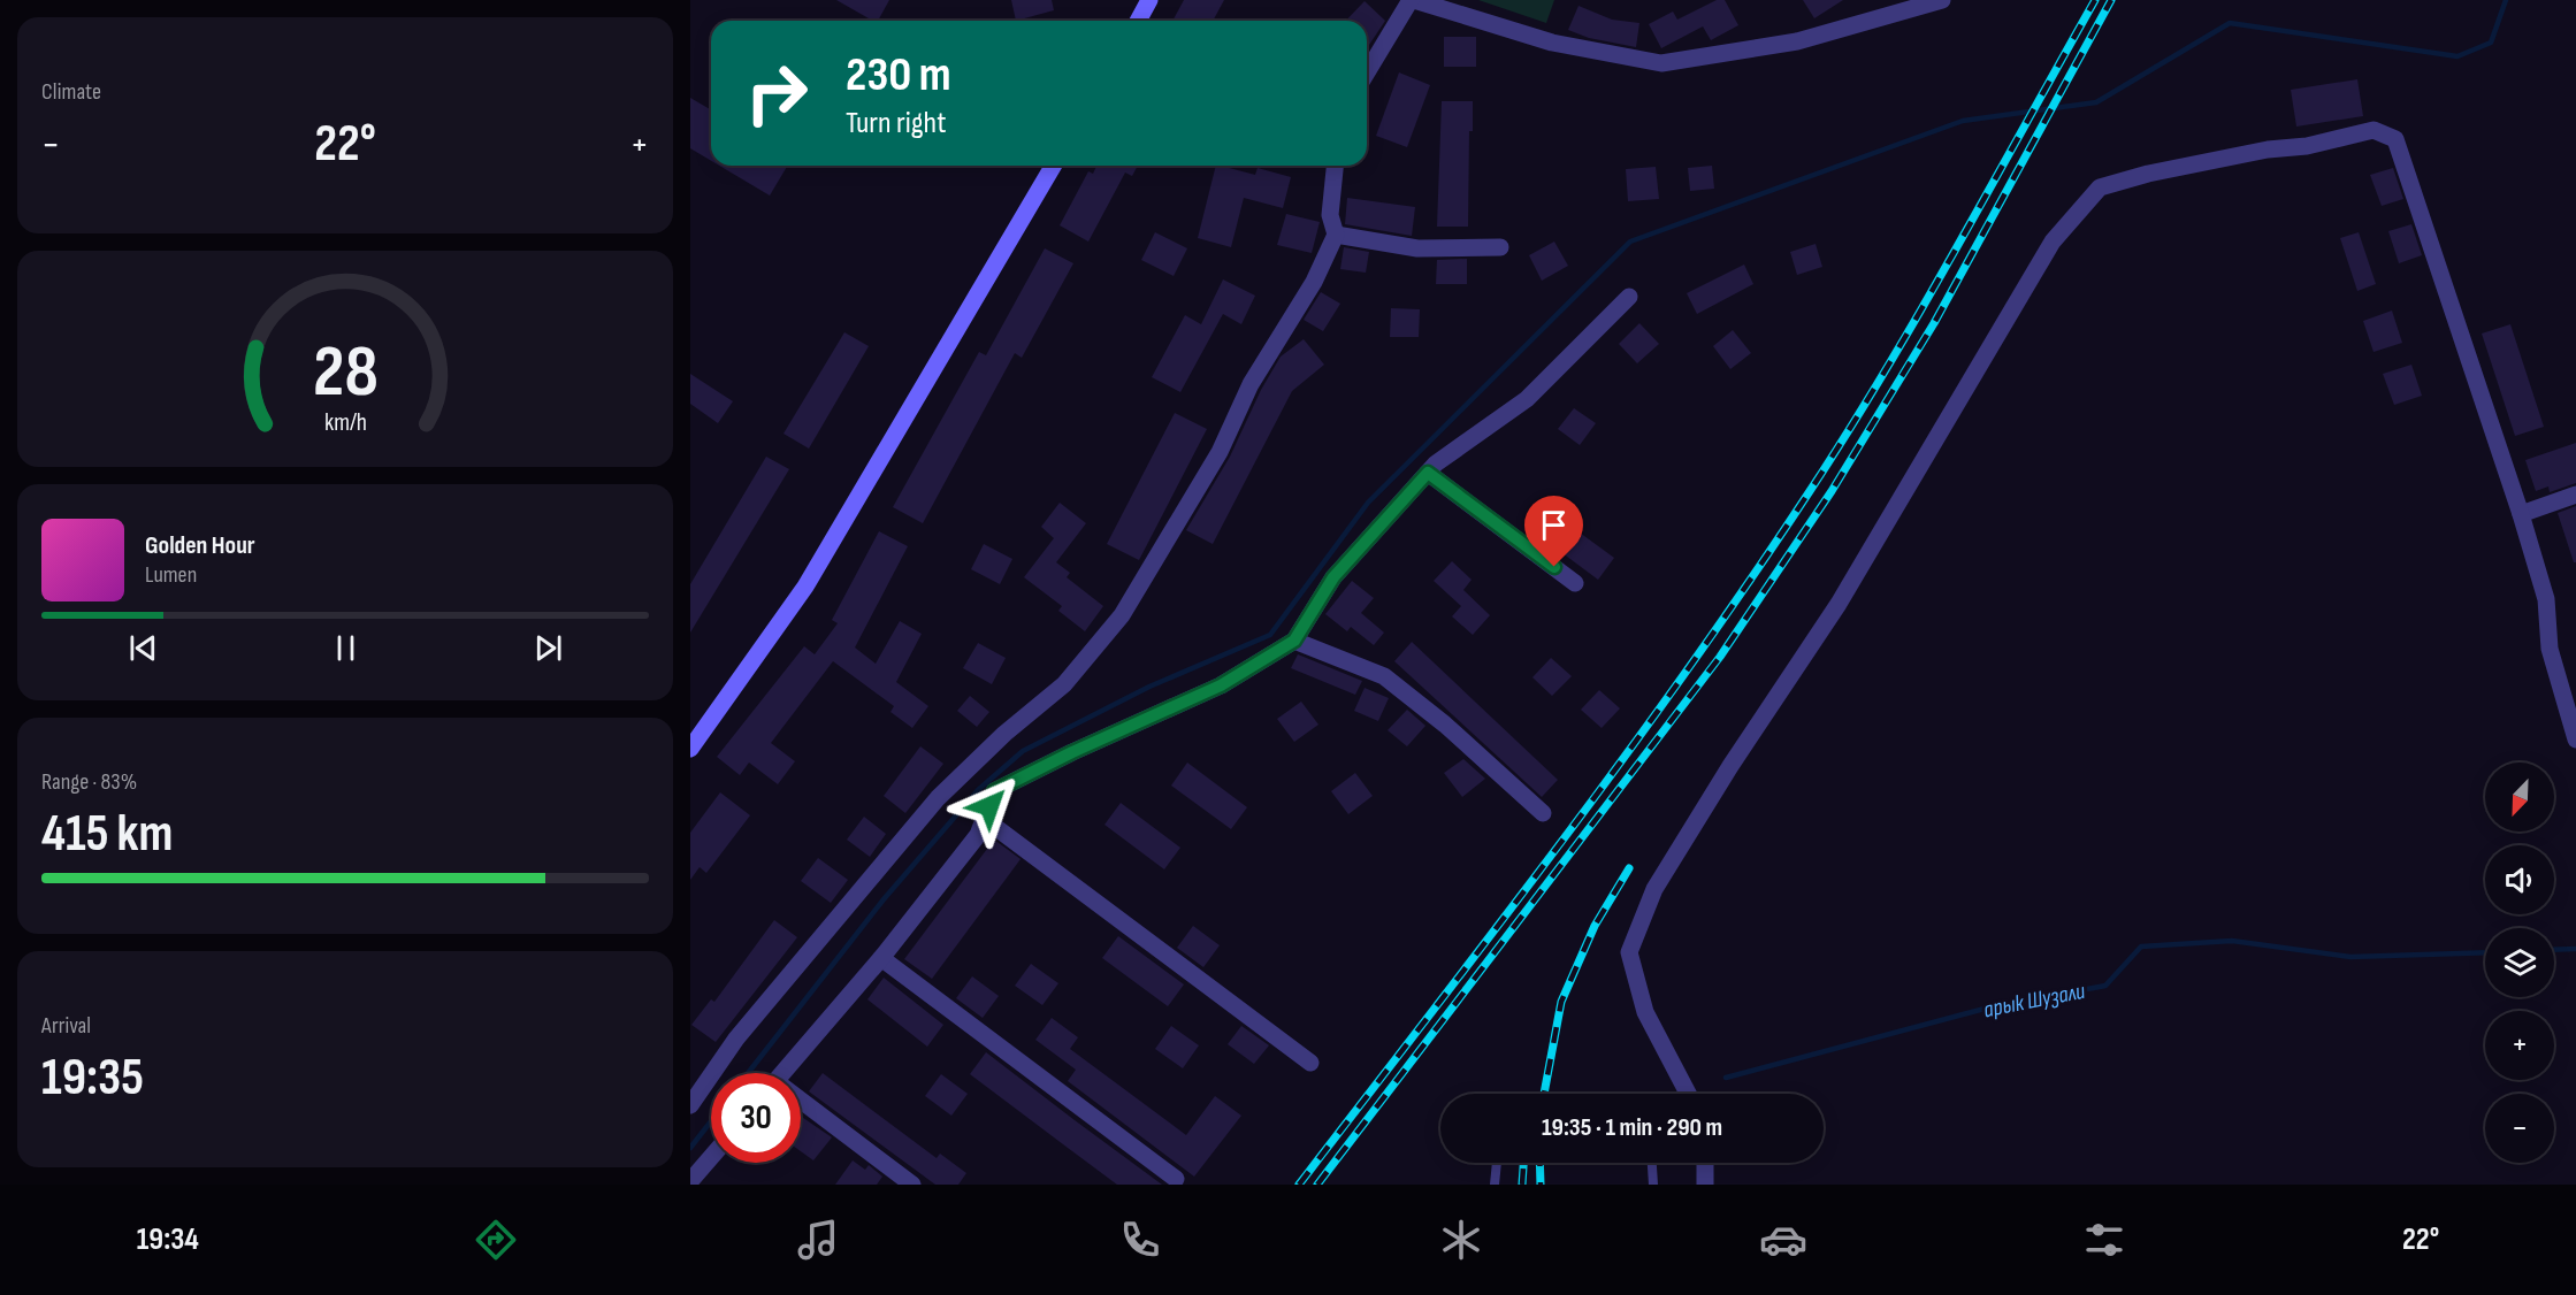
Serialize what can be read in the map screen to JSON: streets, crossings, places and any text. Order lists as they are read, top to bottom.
{
  "water": ["арык Шузали"],
  "north": "bottom left",
  "page": {
    "tile": [
      "Climate",
      ["Range · 83%", "415 km"],
      ["Arrival", "19:35"]
    ],
    "turn": ["230 m", "Turn right"],
    "heat": ["−", "22°", "+"],
    "song": ["Golden Hour", "Lumen"],
    "map_buttons": ["+", "−"],
    "limit": "30",
    "trip": "19:35 · 1 min · 290 m",
    "tabs": ["19:34", "22°"],
    "gauge": ["28", "km/h"]
  }
}
